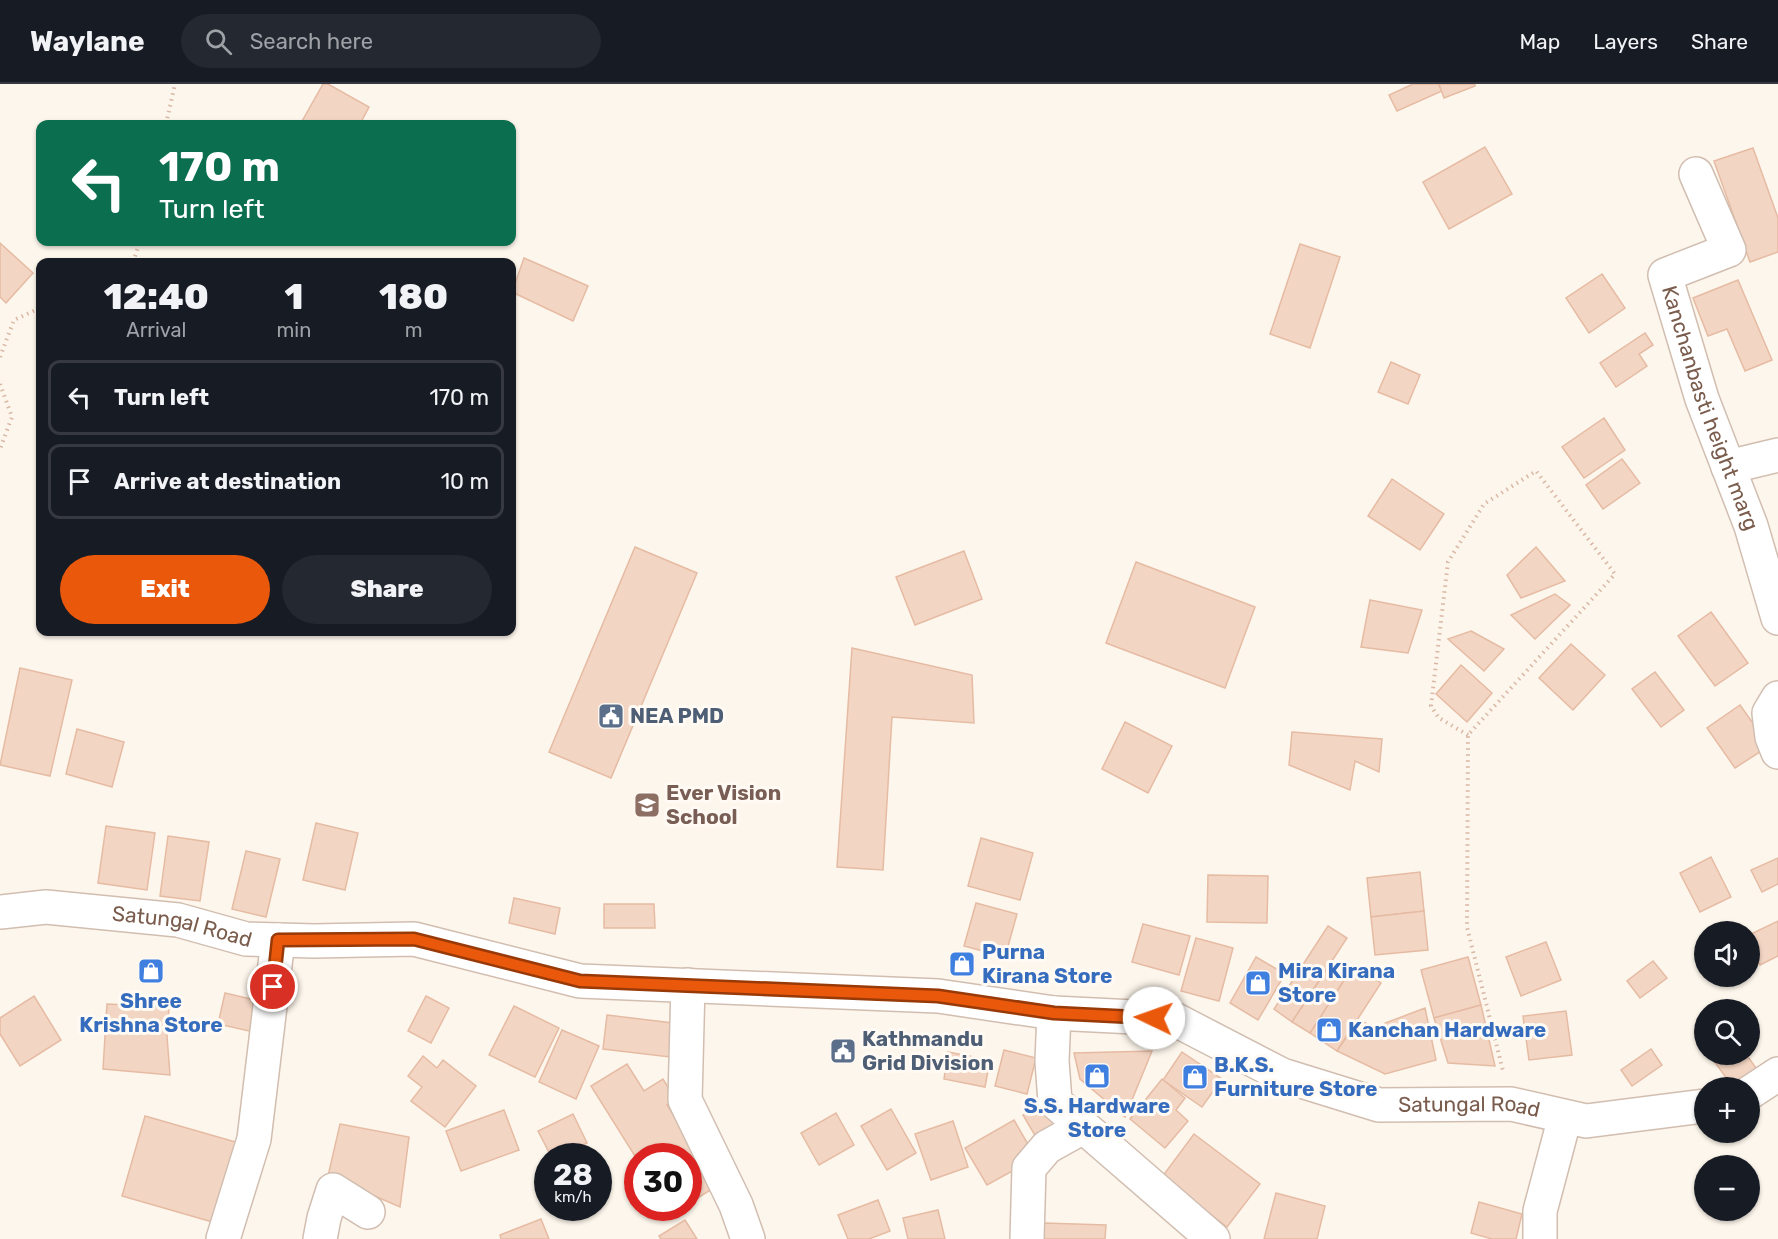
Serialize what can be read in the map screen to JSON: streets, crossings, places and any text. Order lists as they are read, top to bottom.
{
  "streets": {
    "street": ["Kanchanbasti height marg", "Satungal Road"]
  },
  "places": {
    "public building": ["NEA PMD", "Kathmandu Grid Division"],
    "school or university": ["Ever Vision School"],
    "shop": [
      "Purna Kirana Store",
      "Shree Krishna Store",
      "Mira Kirana Store",
      "Kanchan Hardware",
      "S.S. Hardware Store",
      "B.K.S. Furniture Store"
    ]
  },
  "page": {
    "header": "Waylane",
    "search": "Search here",
    "nav": ["Map", "Layers", "Share"],
    "turn": ["170 m", "Turn left"],
    "eta": [
      "12:40",
      "Arrival",
      "1",
      "min",
      "180",
      "m"
    ],
    "list": [
      {
        "name": "Turn left",
        "value": "170 m"
      },
      {
        "name": "Arrive at destination",
        "value": "10 m"
      }
    ],
    "buttons": ["Exit", "Share"],
    "map_buttons": ["+", "−"],
    "speed": "28 km/h",
    "limit": "30"
  }
}
